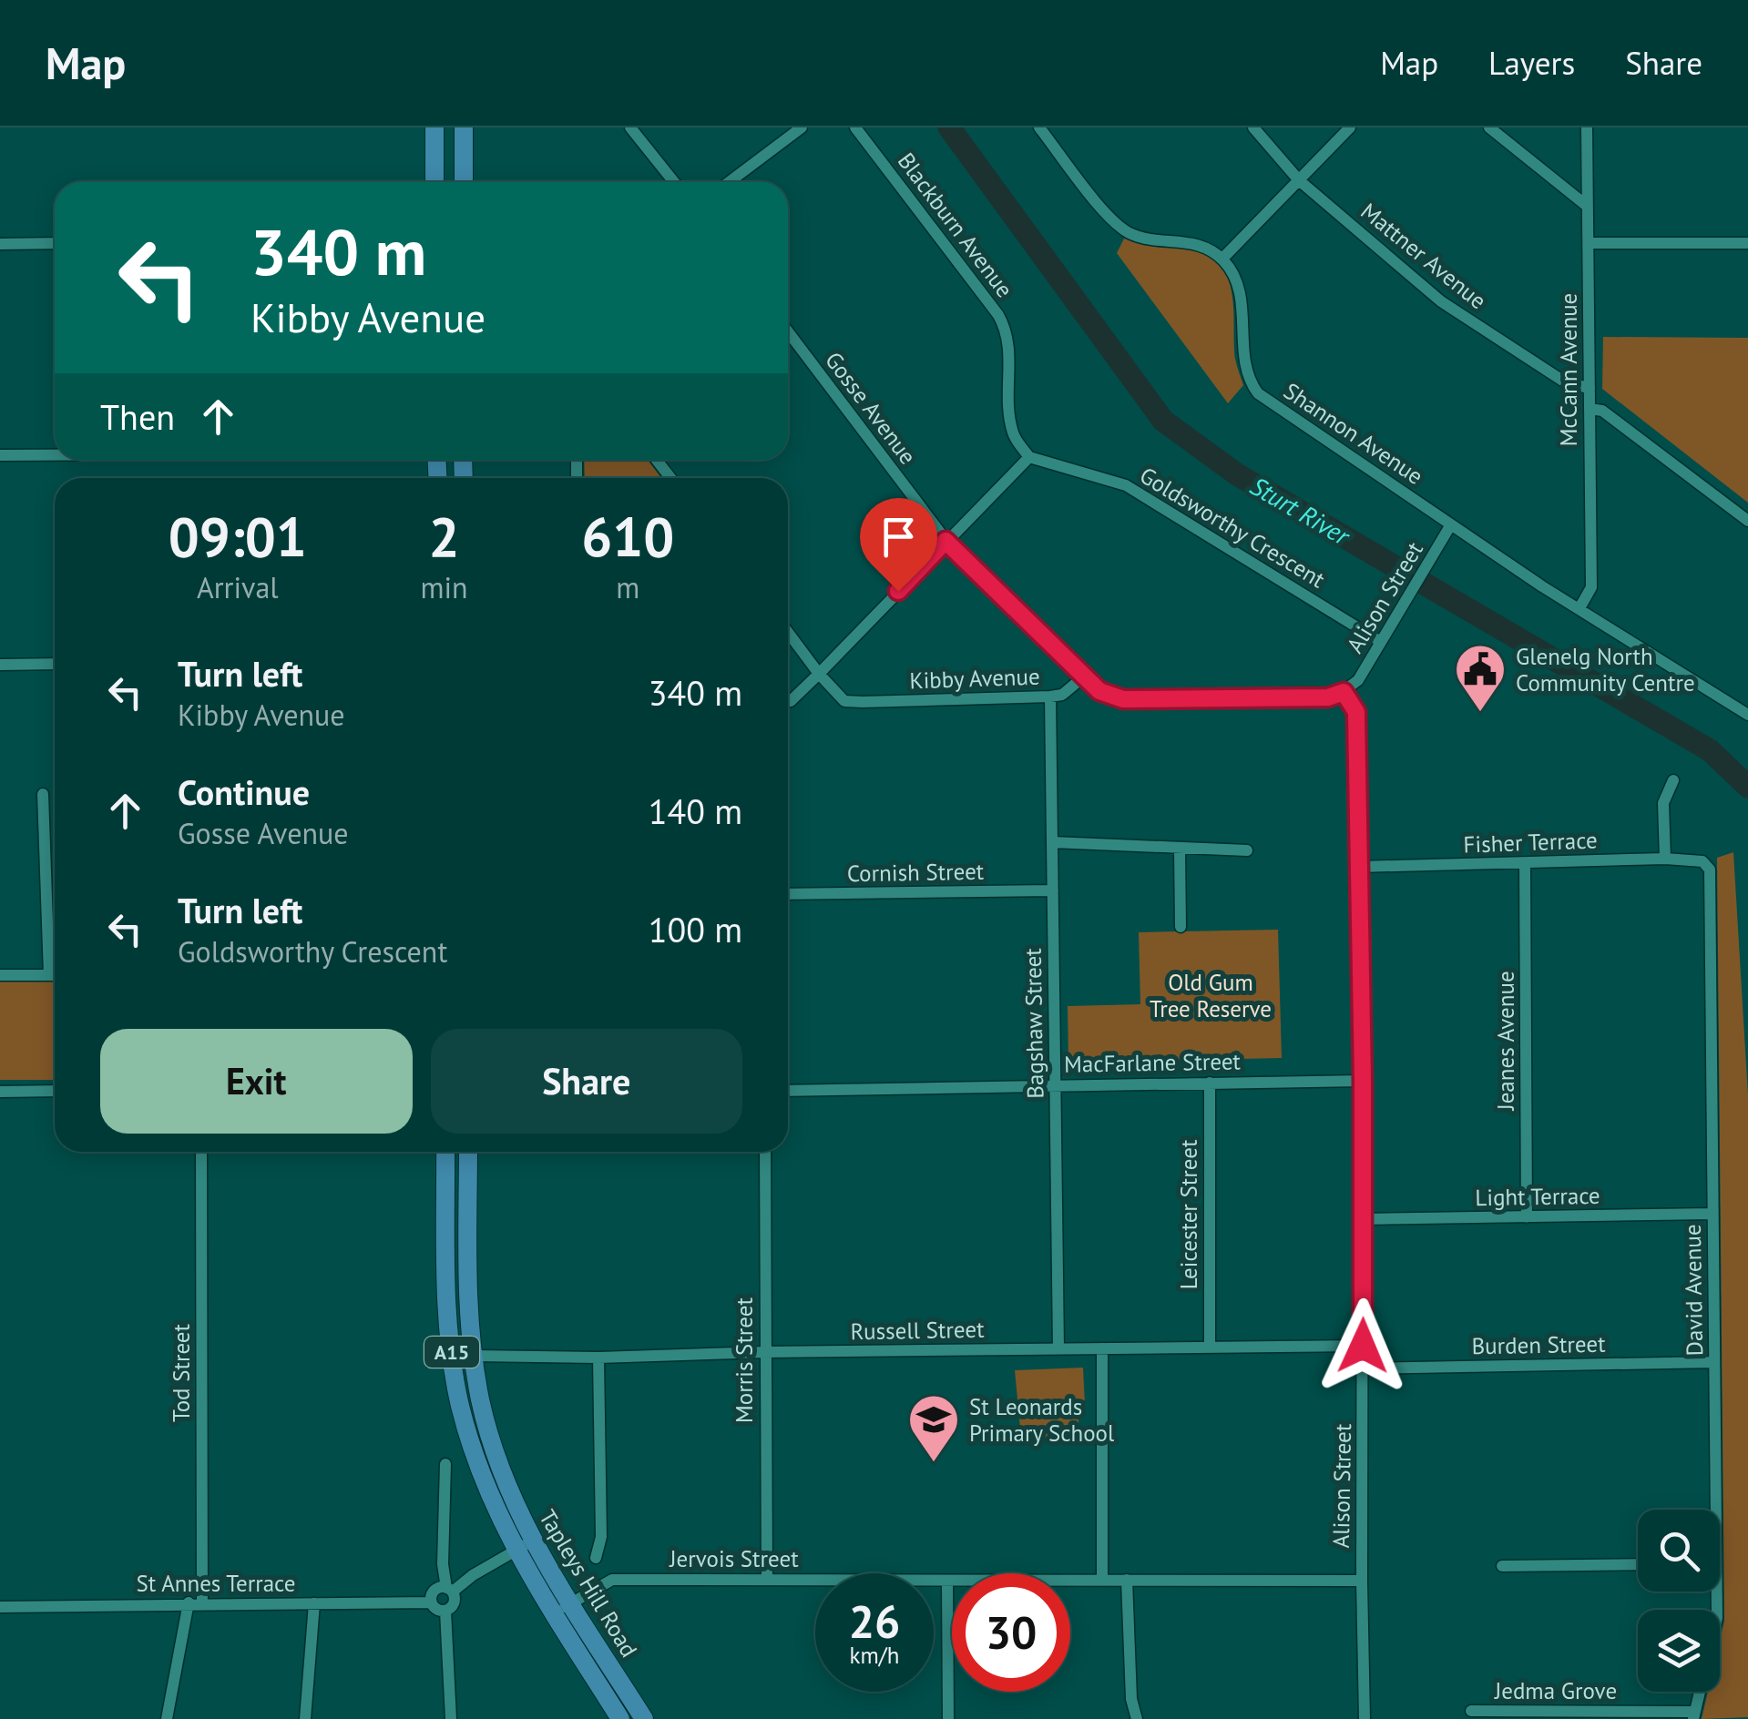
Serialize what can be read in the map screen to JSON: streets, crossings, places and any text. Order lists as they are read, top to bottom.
{
  "streets": {
    "main road": ["A15", "Tapleys Hill Road"],
    "street": [
      "Blackburn Avenue",
      "Mattner Avenue",
      "McCann Avenue",
      "Gosse Avenue",
      "Shannon Avenue",
      "Goldsworthy Crescent",
      "Alison Street",
      "Kibby Avenue",
      "Fisher Terrace",
      "Cornish Street",
      "Bagshaw Street",
      "Jeanes Avenue",
      "MacFarlane Street",
      "Light Terrace",
      "Leicester Street",
      "David Avenue",
      "Russell Street",
      "Burden Street",
      "Morris Street",
      "Tod Street",
      "Jervois Street",
      "St Annes Terrace",
      "Jedma Grove"
    ]
  },
  "crossings": [
    ["Blackburn Avenue", "Goldsworthy Crescent"],
    ["Mattner Avenue", "McCann Avenue"],
    ["McCann Avenue", "Shannon Avenue"],
    ["Gosse Avenue", "Kibby Avenue"],
    ["Shannon Avenue", "Alison Street"],
    ["Goldsworthy Crescent", "Alison Street"],
    ["Alison Street", "Fisher Terrace"],
    ["Alison Street", "MacFarlane Street"],
    ["Alison Street", "Light Terrace"],
    ["Alison Street", "Russell Street"],
    ["Alison Street", "Burden Street"],
    ["Alison Street", "Jervois Street"],
    ["Kibby Avenue", "Bagshaw Street"],
    ["Fisher Terrace", "Jeanes Avenue"],
    ["Fisher Terrace", "David Avenue"],
    ["Cornish Street", "Bagshaw Street"],
    ["Bagshaw Street", "MacFarlane Street"],
    ["Bagshaw Street", "Russell Street"],
    ["Jeanes Avenue", "Light Terrace"],
    ["MacFarlane Street", "Leicester Street"],
    ["Light Terrace", "David Avenue"],
    ["Leicester Street", "Russell Street"],
    ["David Avenue", "Burden Street"],
    ["David Avenue", "Jedma Grove"],
    ["Russell Street", "Morris Street"],
    ["Russell Street", "Tapleys Hill Road"],
    ["Morris Street", "Jervois Street"],
    ["Tod Street", "St Annes Terrace"],
    ["Jervois Street", "Tapleys Hill Road"]
  ],
  "water": ["Sturt River"],
  "parks": ["Old Gum Tree Reserve"],
  "places": {
    "public building": ["Glenelg North Community Centre"],
    "school or university": ["St Leonards Primary School"]
  },
  "page": {
    "header": "Map",
    "nav": ["Map", "Layers", "Share"],
    "turn": ["340 m", "Kibby Avenue"],
    "then": "Then",
    "eta": [
      "09:01",
      "Arrival",
      "2",
      "min",
      "610",
      "m"
    ],
    "list": [
      {
        "name": "Turn left",
        "note": "Kibby Avenue",
        "value": "340 m"
      },
      {
        "name": "Continue",
        "note": "Gosse Avenue",
        "value": "140 m"
      },
      {
        "name": "Turn left",
        "note": "Goldsworthy Crescent",
        "value": "100 m"
      }
    ],
    "buttons": ["Exit", "Share"],
    "speed": "26 km/h",
    "limit": "30"
  }
}
